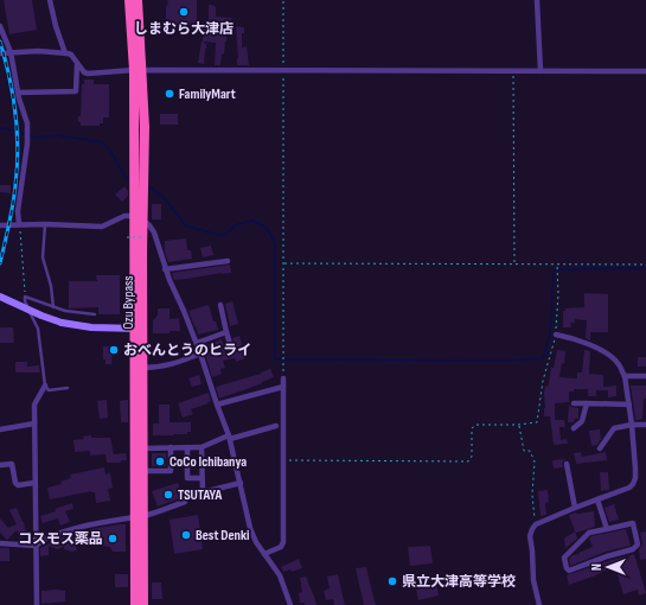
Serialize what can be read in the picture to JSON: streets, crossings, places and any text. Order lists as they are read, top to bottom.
{
  "streets": {
    "highway": ["Ozu Bypass"]
  },
  "places": [
    "しまむら大津店",
    "FamilyMart",
    "おべんとうのヒライ",
    "CoCo Ichibanya",
    "TSUTAYA",
    "Best Denki",
    "コスモス薬品",
    "県立大津高等学校"
  ],
  "north": "left"
}
